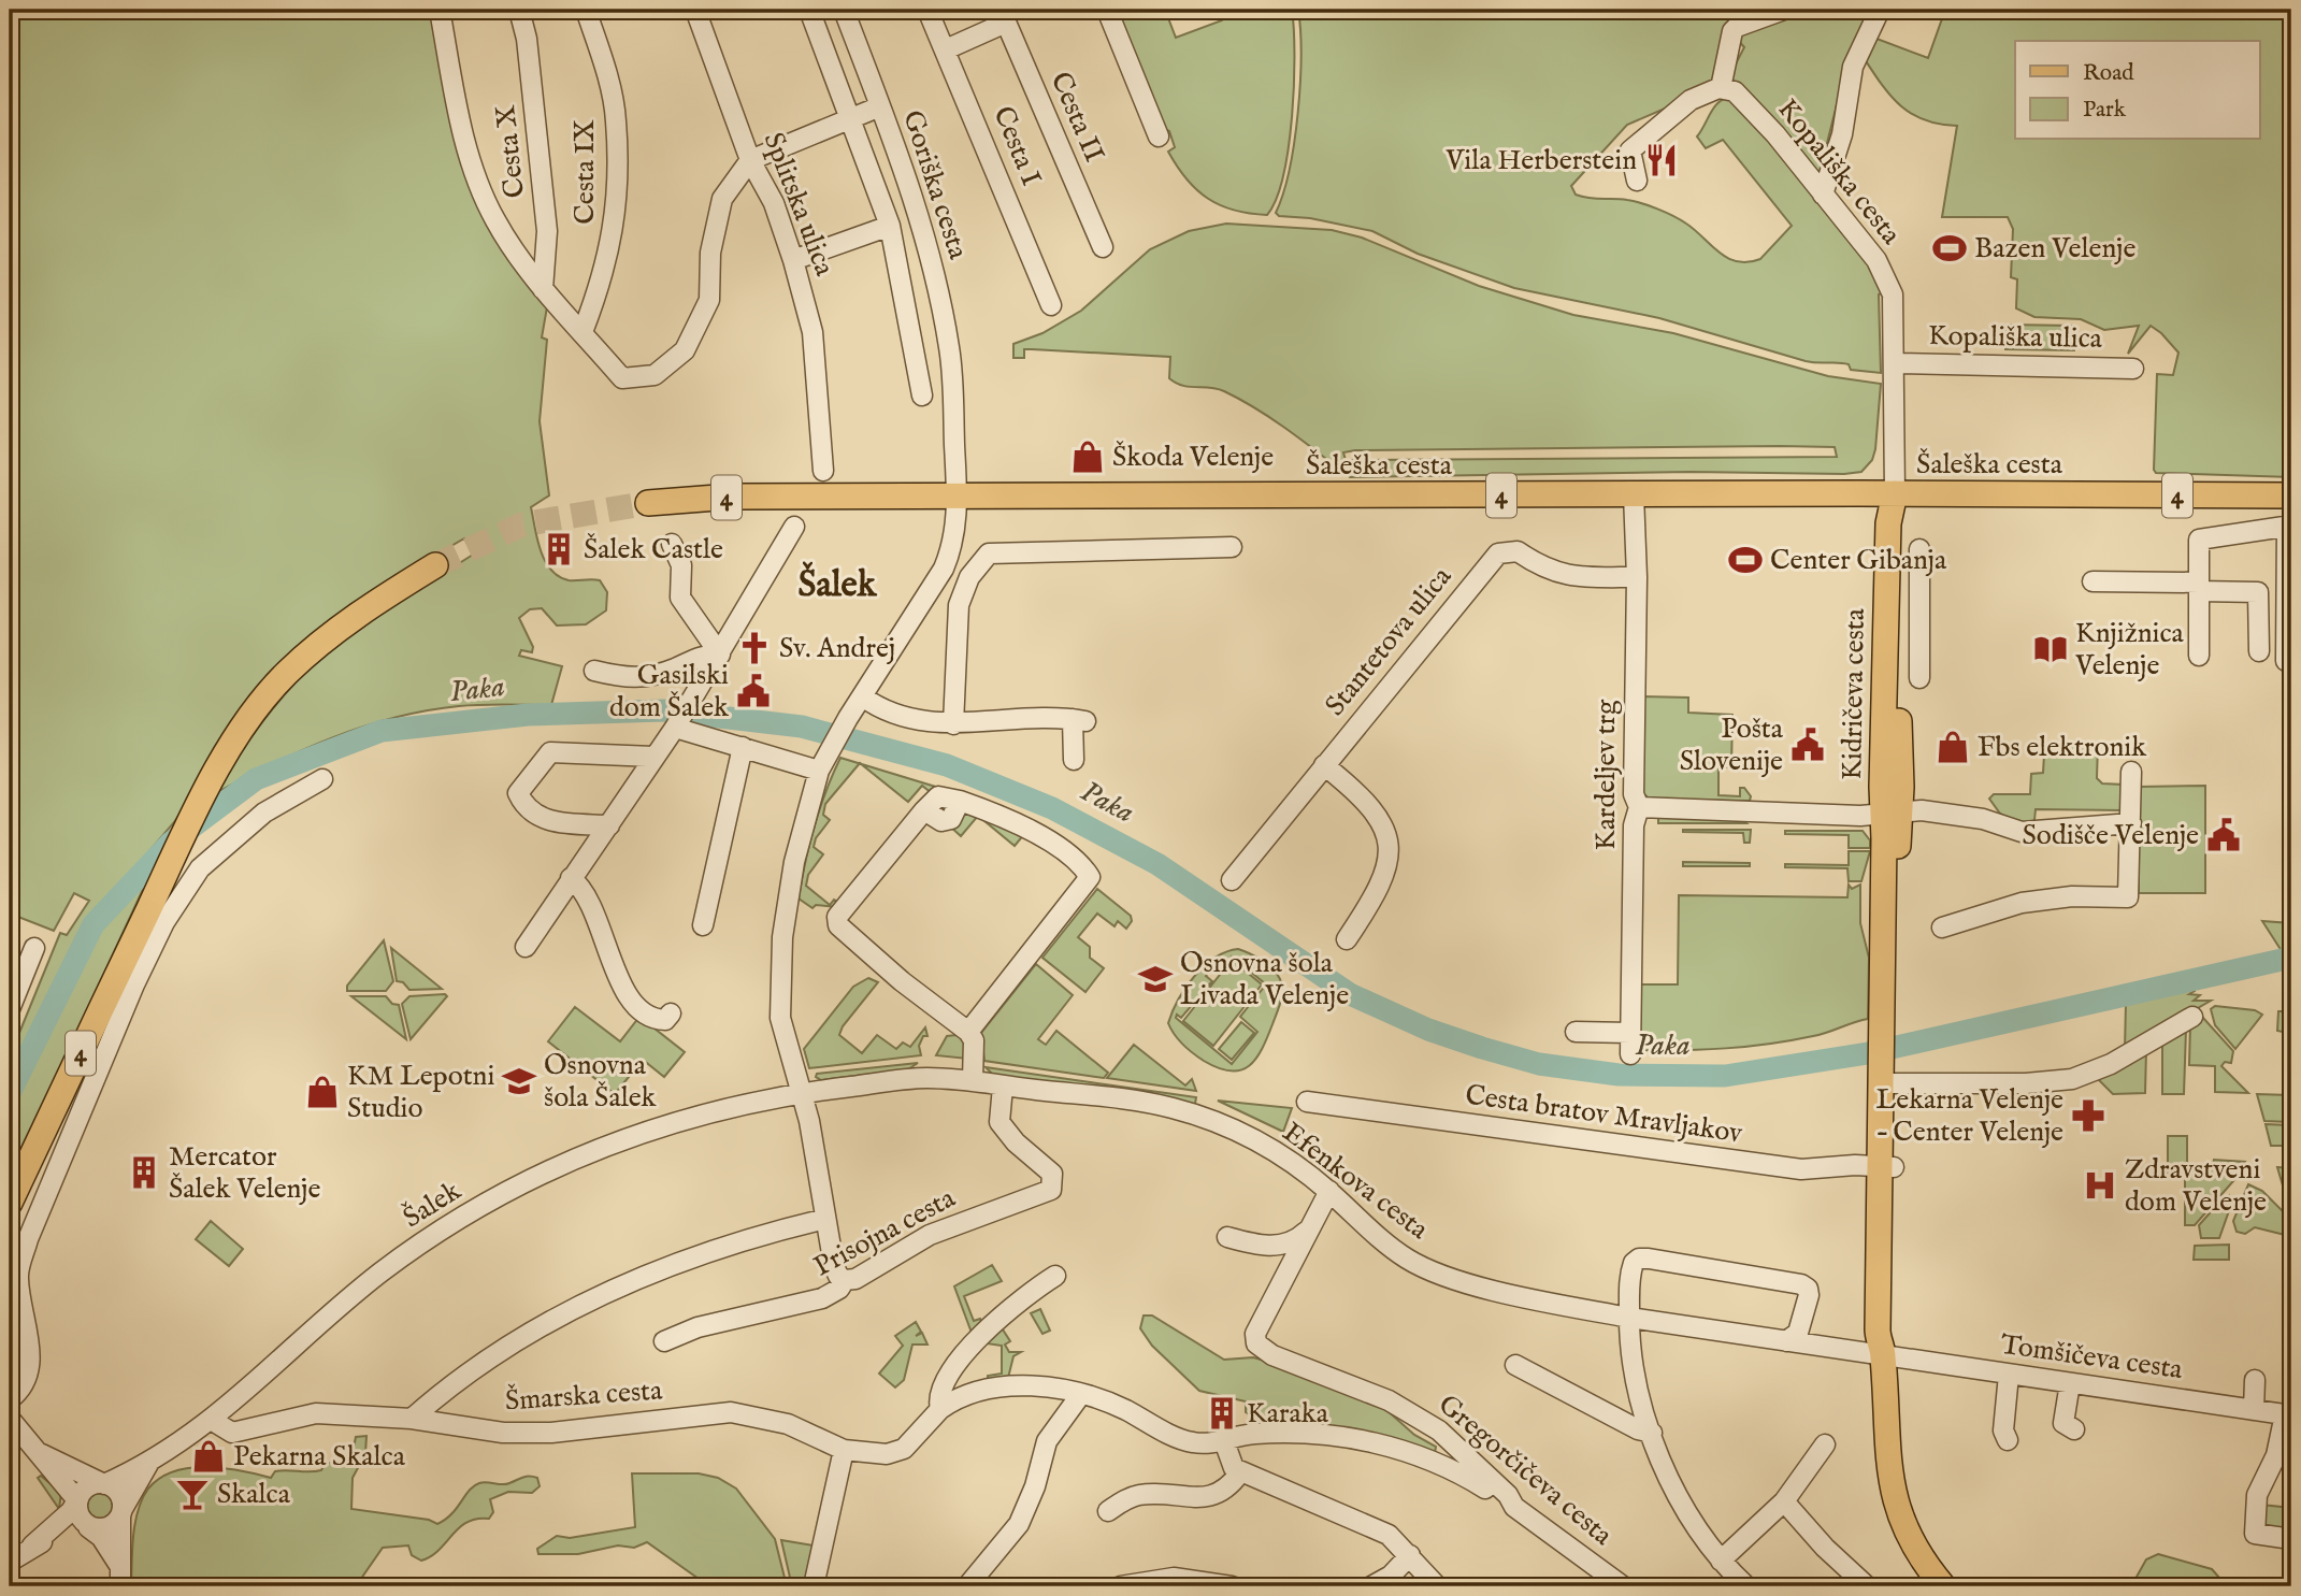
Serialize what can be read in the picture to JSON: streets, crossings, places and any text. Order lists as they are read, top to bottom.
{
  "streets": {
    "main road": ["Šaleška cesta", "4", "Kidričeva cesta"],
    "street": [
      "Cesta II",
      "Cesta I",
      "Cesta X",
      "Cesta IX",
      "Kopališka cesta",
      "Goriška cesta",
      "Splitska ulica",
      "Kopališka ulica",
      "Stantetova ulica",
      "Kardeljev trg",
      "Cesta bratov Mravljakov",
      "Efenkova cesta",
      "Šalek",
      "Prisojna cesta",
      "Tomšičeva cesta",
      "Šmarska cesta",
      "Gregorčičeva cesta"
    ]
  },
  "crossings": [
    ["Kopališka cesta", "Kopališka ulica"],
    ["Kopališka cesta", "Šaleška cesta"],
    ["Kopališka cesta", "Kidričeva cesta"],
    ["Goriška cesta", "Šaleška cesta"],
    ["Goriška cesta", "Efenkova cesta"],
    ["Goriška cesta", "Šalek"],
    ["Šaleška cesta", "Kidričeva cesta"],
    ["Šaleška cesta", "Kardeljev trg"],
    ["Stantetova ulica", "Kardeljev trg"],
    ["Kidričeva cesta", "Cesta bratov Mravljakov"],
    ["Kidričeva cesta", "Efenkova cesta"],
    ["Kidričeva cesta", "Tomšičeva cesta"],
    ["Efenkova cesta", "Šalek"],
    ["Efenkova cesta", "Prisojna cesta"],
    ["Efenkova cesta", "Tomšičeva cesta"],
    ["Efenkova cesta", "Gregorčičeva cesta"],
    ["Šalek", "Šmarska cesta"],
    ["Šmarska cesta", "Gregorčičeva cesta"]
  ],
  "districts": ["Šalek"],
  "water": ["Paka"],
  "places": {
    "restaurant": ["Vila Herberstein"],
    "sports": ["Bazen Velenje", "Center Gibanja"],
    "shop": [
      "Škoda Velenje",
      "Fbs elektronik",
      "KM Lepotni Studio",
      "Pekarna Skalca"
    ],
    "building": ["Šalek Castle", "Mercator Šalek Velenje", "Karaka"],
    "church": ["Sv. Andrej"],
    "library": ["Knjižnica Velenje"],
    "public building": ["Gasilski dom Šalek", "Pošta Slovenije", "Sodišče Velenje"],
    "school or university": ["Osnovna šola Livada Velenje", "Osnovna šola Šalek"],
    "pharmacy": ["Lekarna Velenje – Center Velenje"],
    "hospital": ["Zdravstveni dom Velenje"],
    "bar": ["Skalca"]
  },
  "legend": ["Road", "Park"]
}
